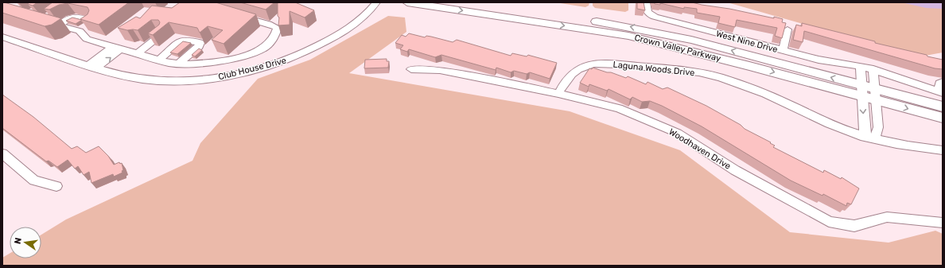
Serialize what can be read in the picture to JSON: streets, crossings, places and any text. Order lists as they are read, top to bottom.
{
  "streets": {
    "main road": ["Crown Valley Parkway"],
    "street": [
      "West Nine Drive",
      "Club House Drive",
      "Laguna Woods Drive",
      "Woodhaven Drive"
    ]
  },
  "crossings": [
    ["Laguna Woods Drive", "Woodhaven Drive"]
  ],
  "north": "left"
}
